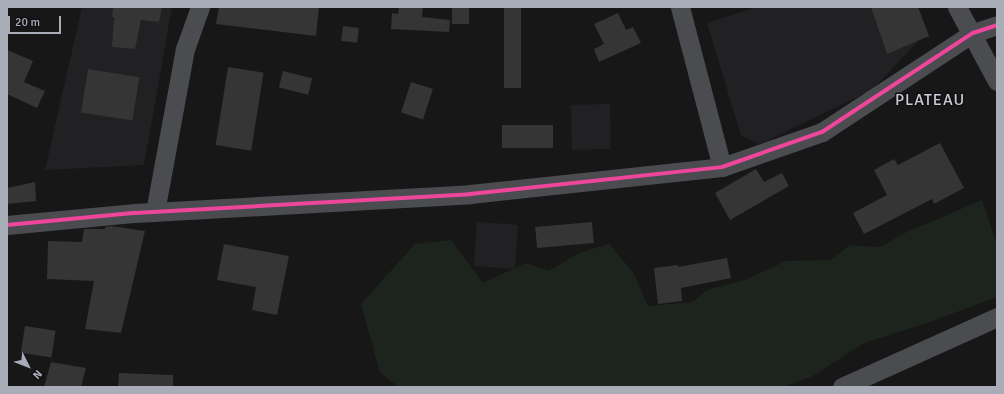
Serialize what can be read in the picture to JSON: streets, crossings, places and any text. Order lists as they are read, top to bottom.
{
  "districts": ["PLATEAU"],
  "scale_bar": "20 m",
  "north": "bottom right"
}
